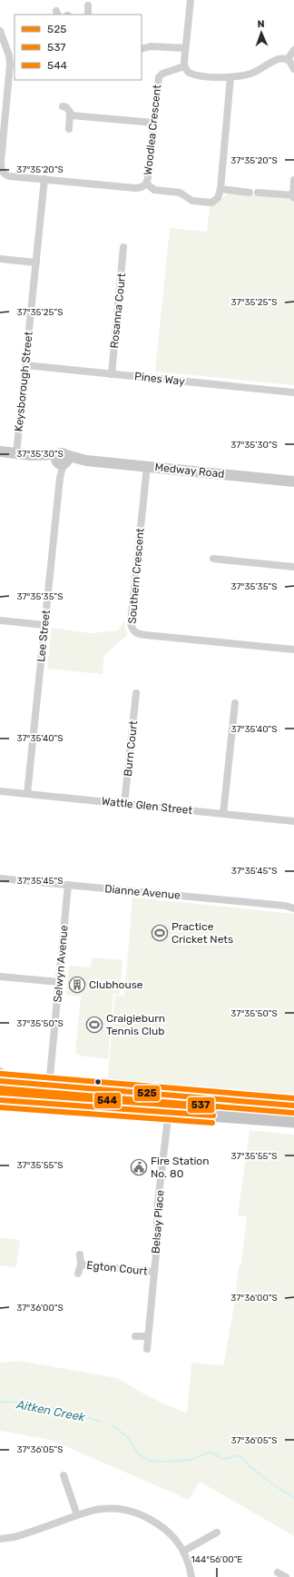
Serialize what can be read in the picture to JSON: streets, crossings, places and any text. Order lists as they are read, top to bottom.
{
  "streets": {
    "street": [
      "Woodlea Crescent",
      "Rosanna Court",
      "Pines Way",
      "Keysborough Street",
      "Medway Road",
      "Southern Crescent",
      "Lee Street",
      "Burn Court",
      "Wattle Glen Street",
      "Dianne Avenue",
      "Selwyn Avenue",
      "Belsay Place",
      "Egton Court"
    ]
  },
  "crossings": [
    ["Woodlea Crescent", "Keysborough Street"],
    ["Rosanna Court", "Pines Way"],
    ["Pines Way", "Keysborough Street"],
    ["Keysborough Street", "Medway Road"],
    ["Medway Road", "Southern Crescent"],
    ["Medway Road", "Lee Street"],
    ["Lee Street", "Wattle Glen Street"],
    ["Burn Court", "Wattle Glen Street"],
    ["Dianne Avenue", "Selwyn Avenue"],
    ["Belsay Place", "Egton Court"]
  ],
  "water": ["Aitken Creek"],
  "places": {
    "sports": ["Practice Cricket Nets", "Craigieburn Tennis Club"],
    "building": ["Clubhouse"],
    "public building": ["Fire Station No. 80"]
  },
  "lines": ["transit line 544", "transit line 525", "transit line 537"],
  "legend": ["525", "537", "544"],
  "north": "top",
  "coordinates": [
    "37°35'20\"S",
    "37°35'25\"S",
    "37°35'30\"S",
    "37°35'35\"S",
    "37°35'40\"S",
    "37°35'45\"S",
    "37°35'50\"S",
    "37°35'55\"S",
    "37°36'00\"S",
    "37°36'05\"S",
    "144°56'00\"E"
  ]
}
